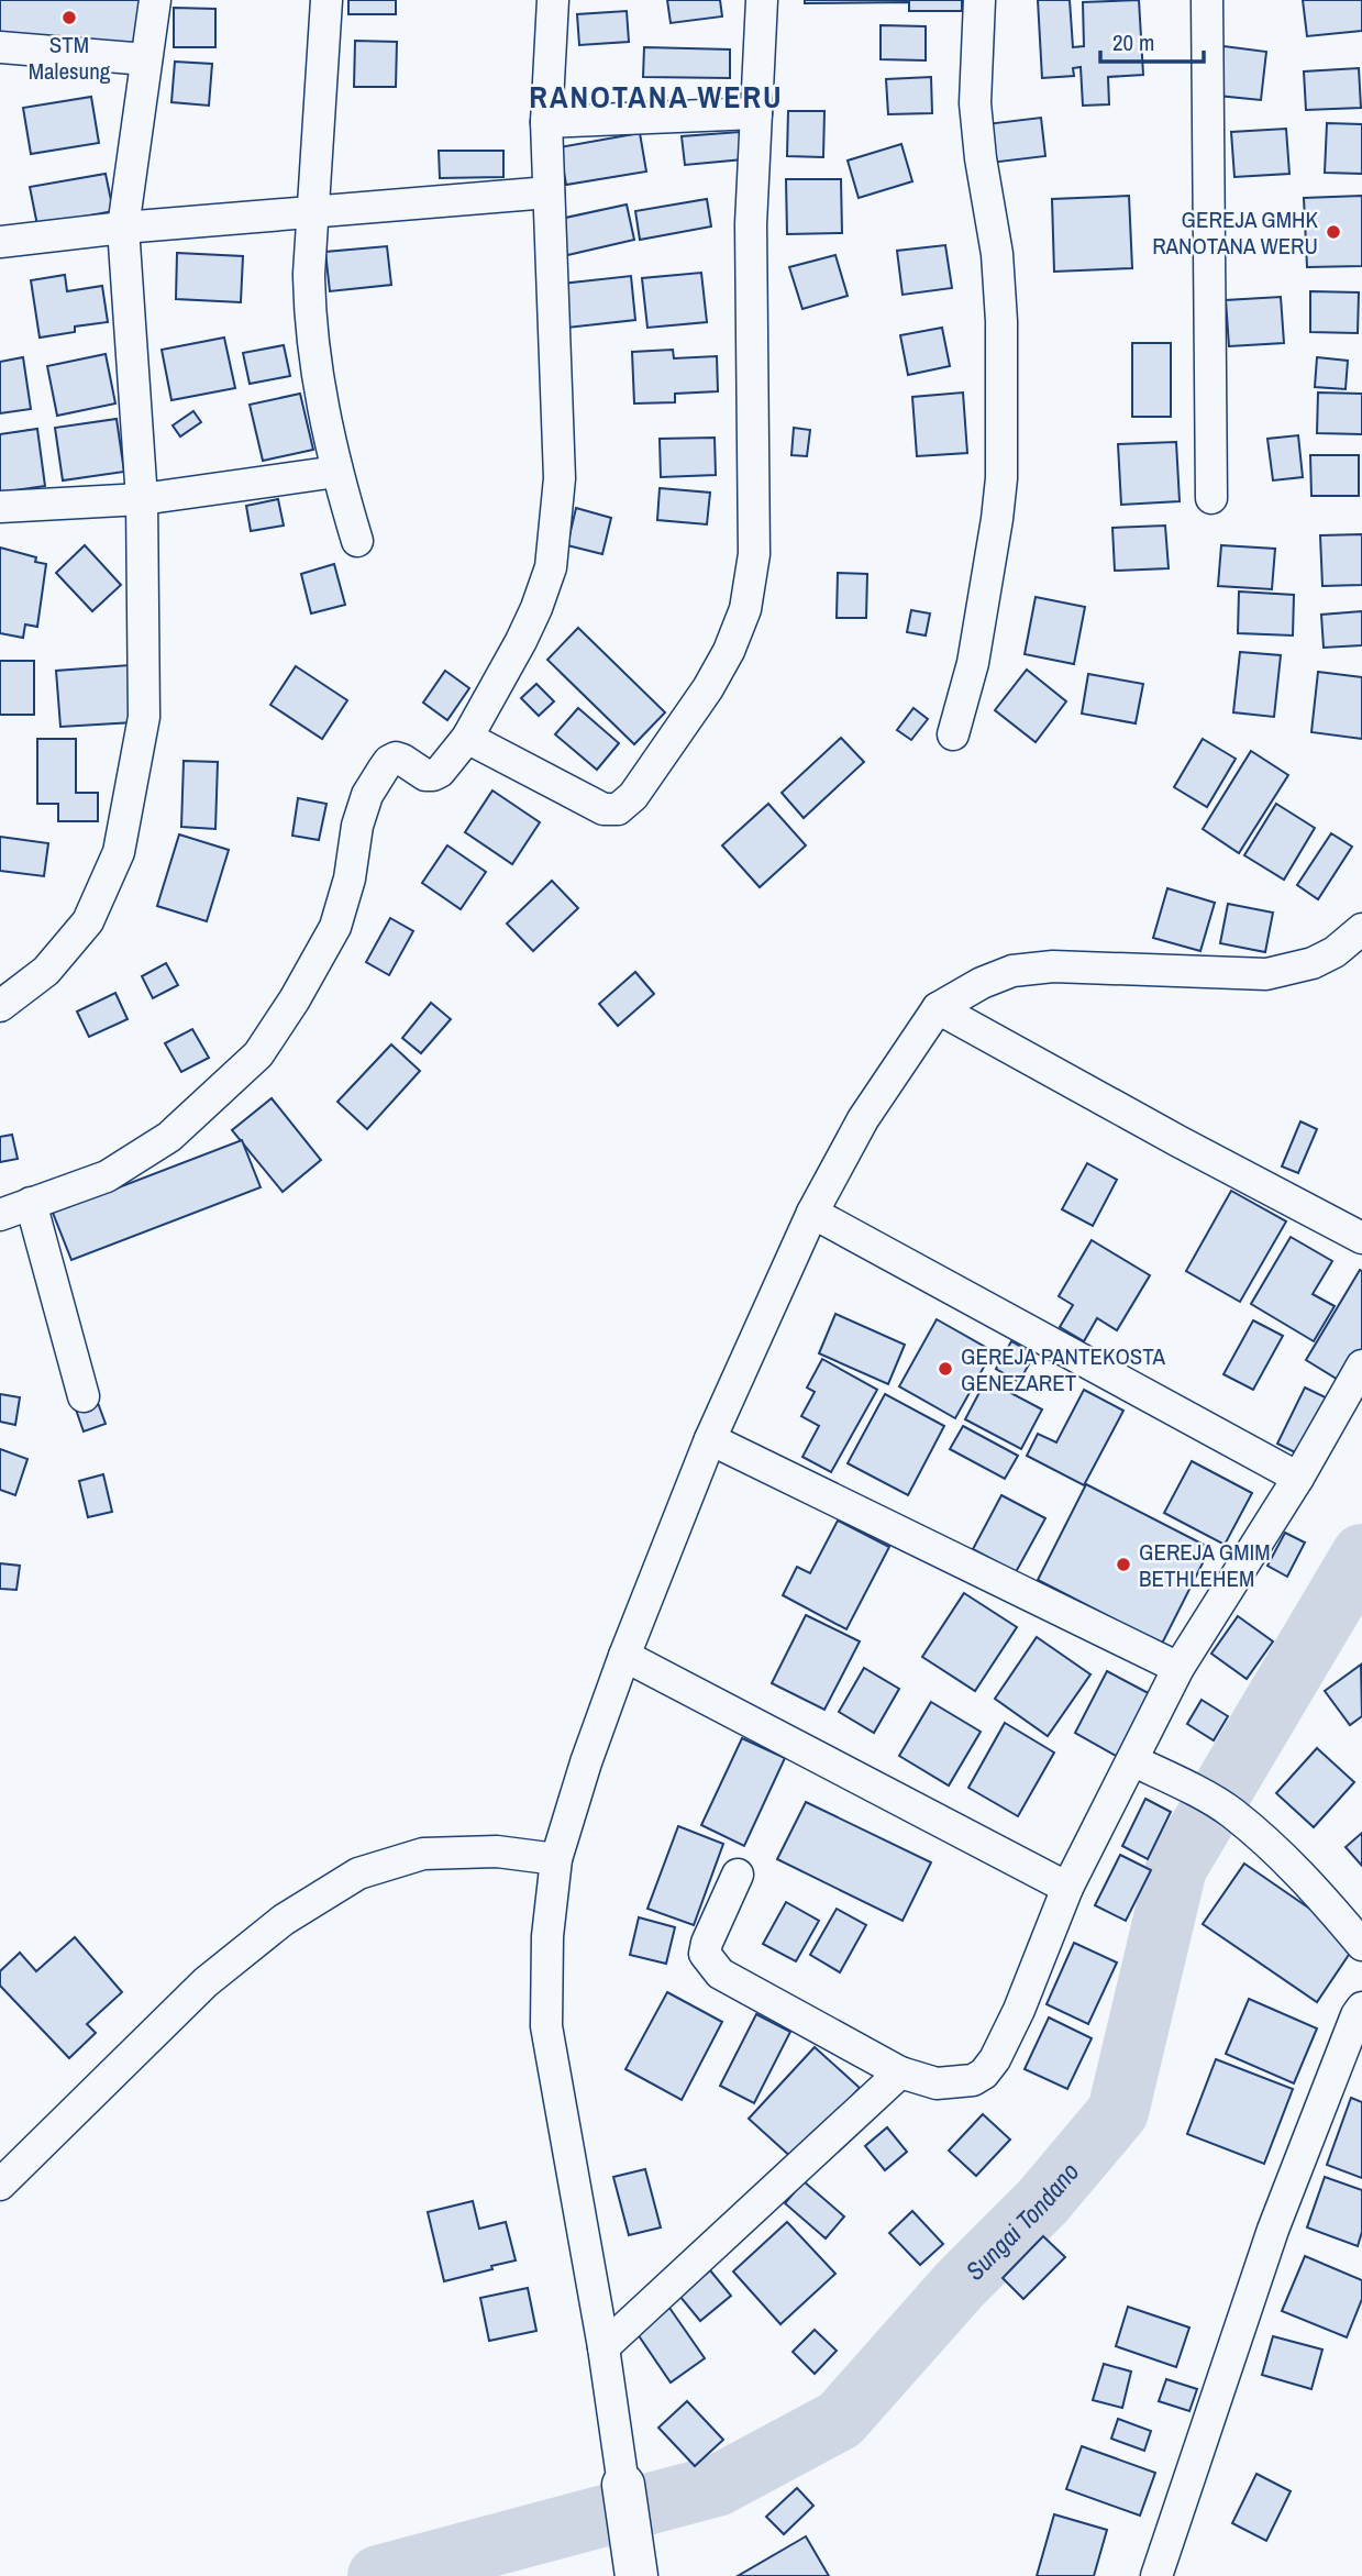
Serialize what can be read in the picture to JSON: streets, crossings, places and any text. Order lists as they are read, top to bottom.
{
  "districts": ["RANOTANA WERU"],
  "water": ["Sungai Tondano"],
  "places": [
    "STM Malesung",
    "GEREJA GMHK RANOTANA WERU",
    "GEREJA PANTEKOSTA GENEZARET",
    "GEREJA GMIM BETHLEHEM"
  ],
  "scale_bar": "20 m"
}
